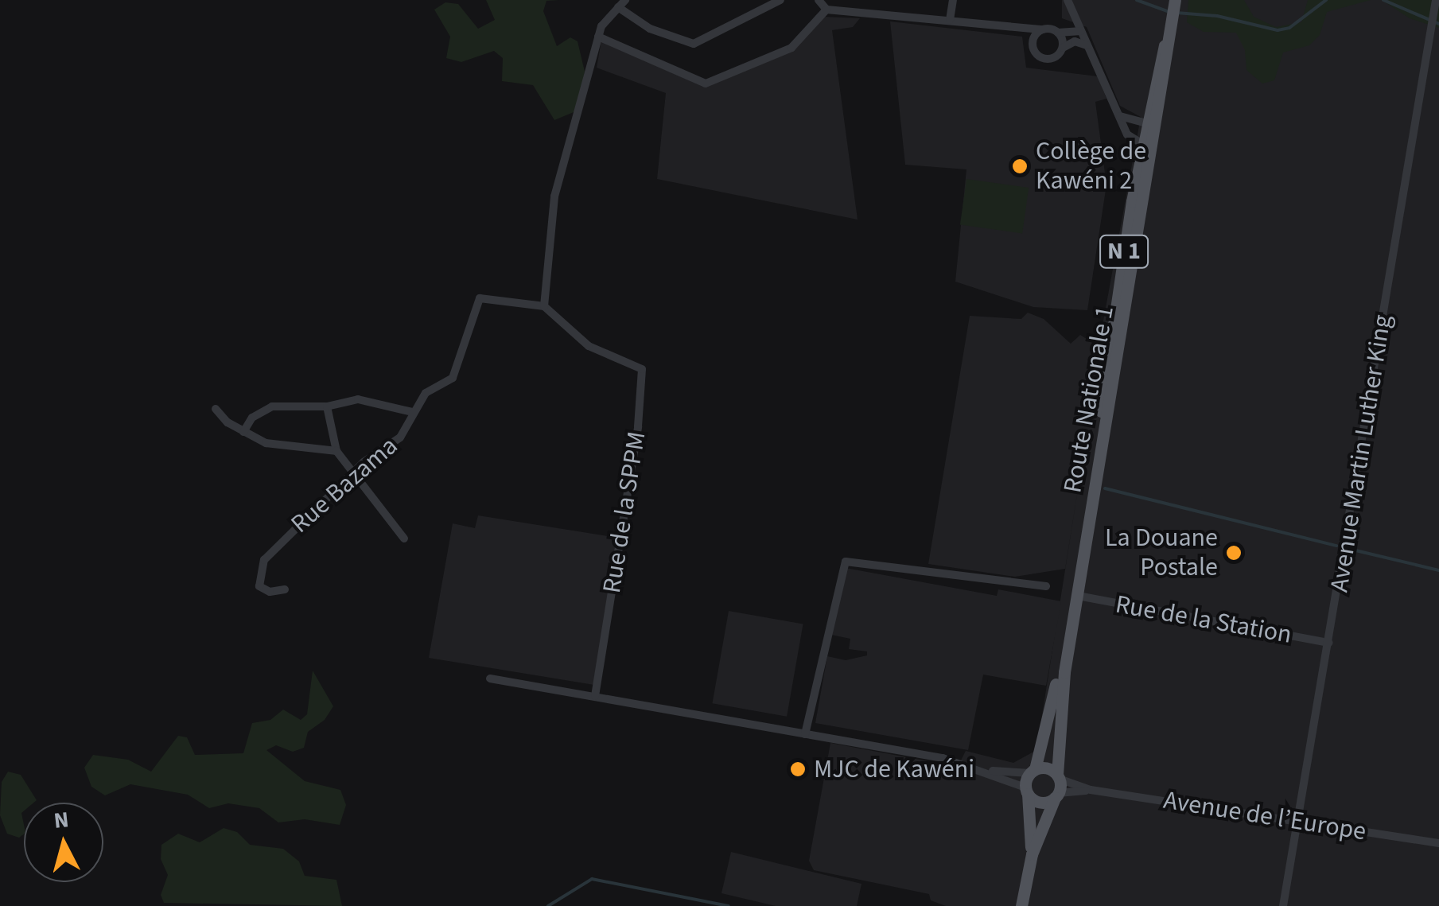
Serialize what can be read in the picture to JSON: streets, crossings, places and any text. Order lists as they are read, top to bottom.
{
  "streets": {
    "main road": ["N 1", "Route Nationale 1"],
    "street": [
      "Avenue Martin Luther King",
      "Rue Bazama",
      "Rue de la SPPM",
      "Rue de la Station",
      "Avenue de l’Europe"
    ]
  },
  "crossings": [
    ["Route Nationale 1", "Rue de la Station"],
    ["Route Nationale 1", "Avenue de l’Europe"],
    ["Avenue Martin Luther King", "Rue de la Station"],
    ["Avenue Martin Luther King", "Avenue de l’Europe"],
    ["Rue Bazama", "Rue de la SPPM"]
  ],
  "places": ["Collège de Kawéni 2", "La Douane Postale", "MJC de Kawéni"],
  "north": "top"
}
